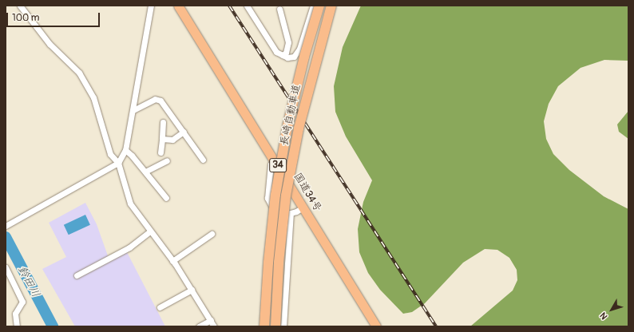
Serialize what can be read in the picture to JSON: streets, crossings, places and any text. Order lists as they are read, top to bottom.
{
  "streets": {
    "highway": ["長崎自動車道", "34", "国道34号"]
  },
  "water": ["鈴田川"],
  "scale_bar": "100 m",
  "north": "bottom left"
}
